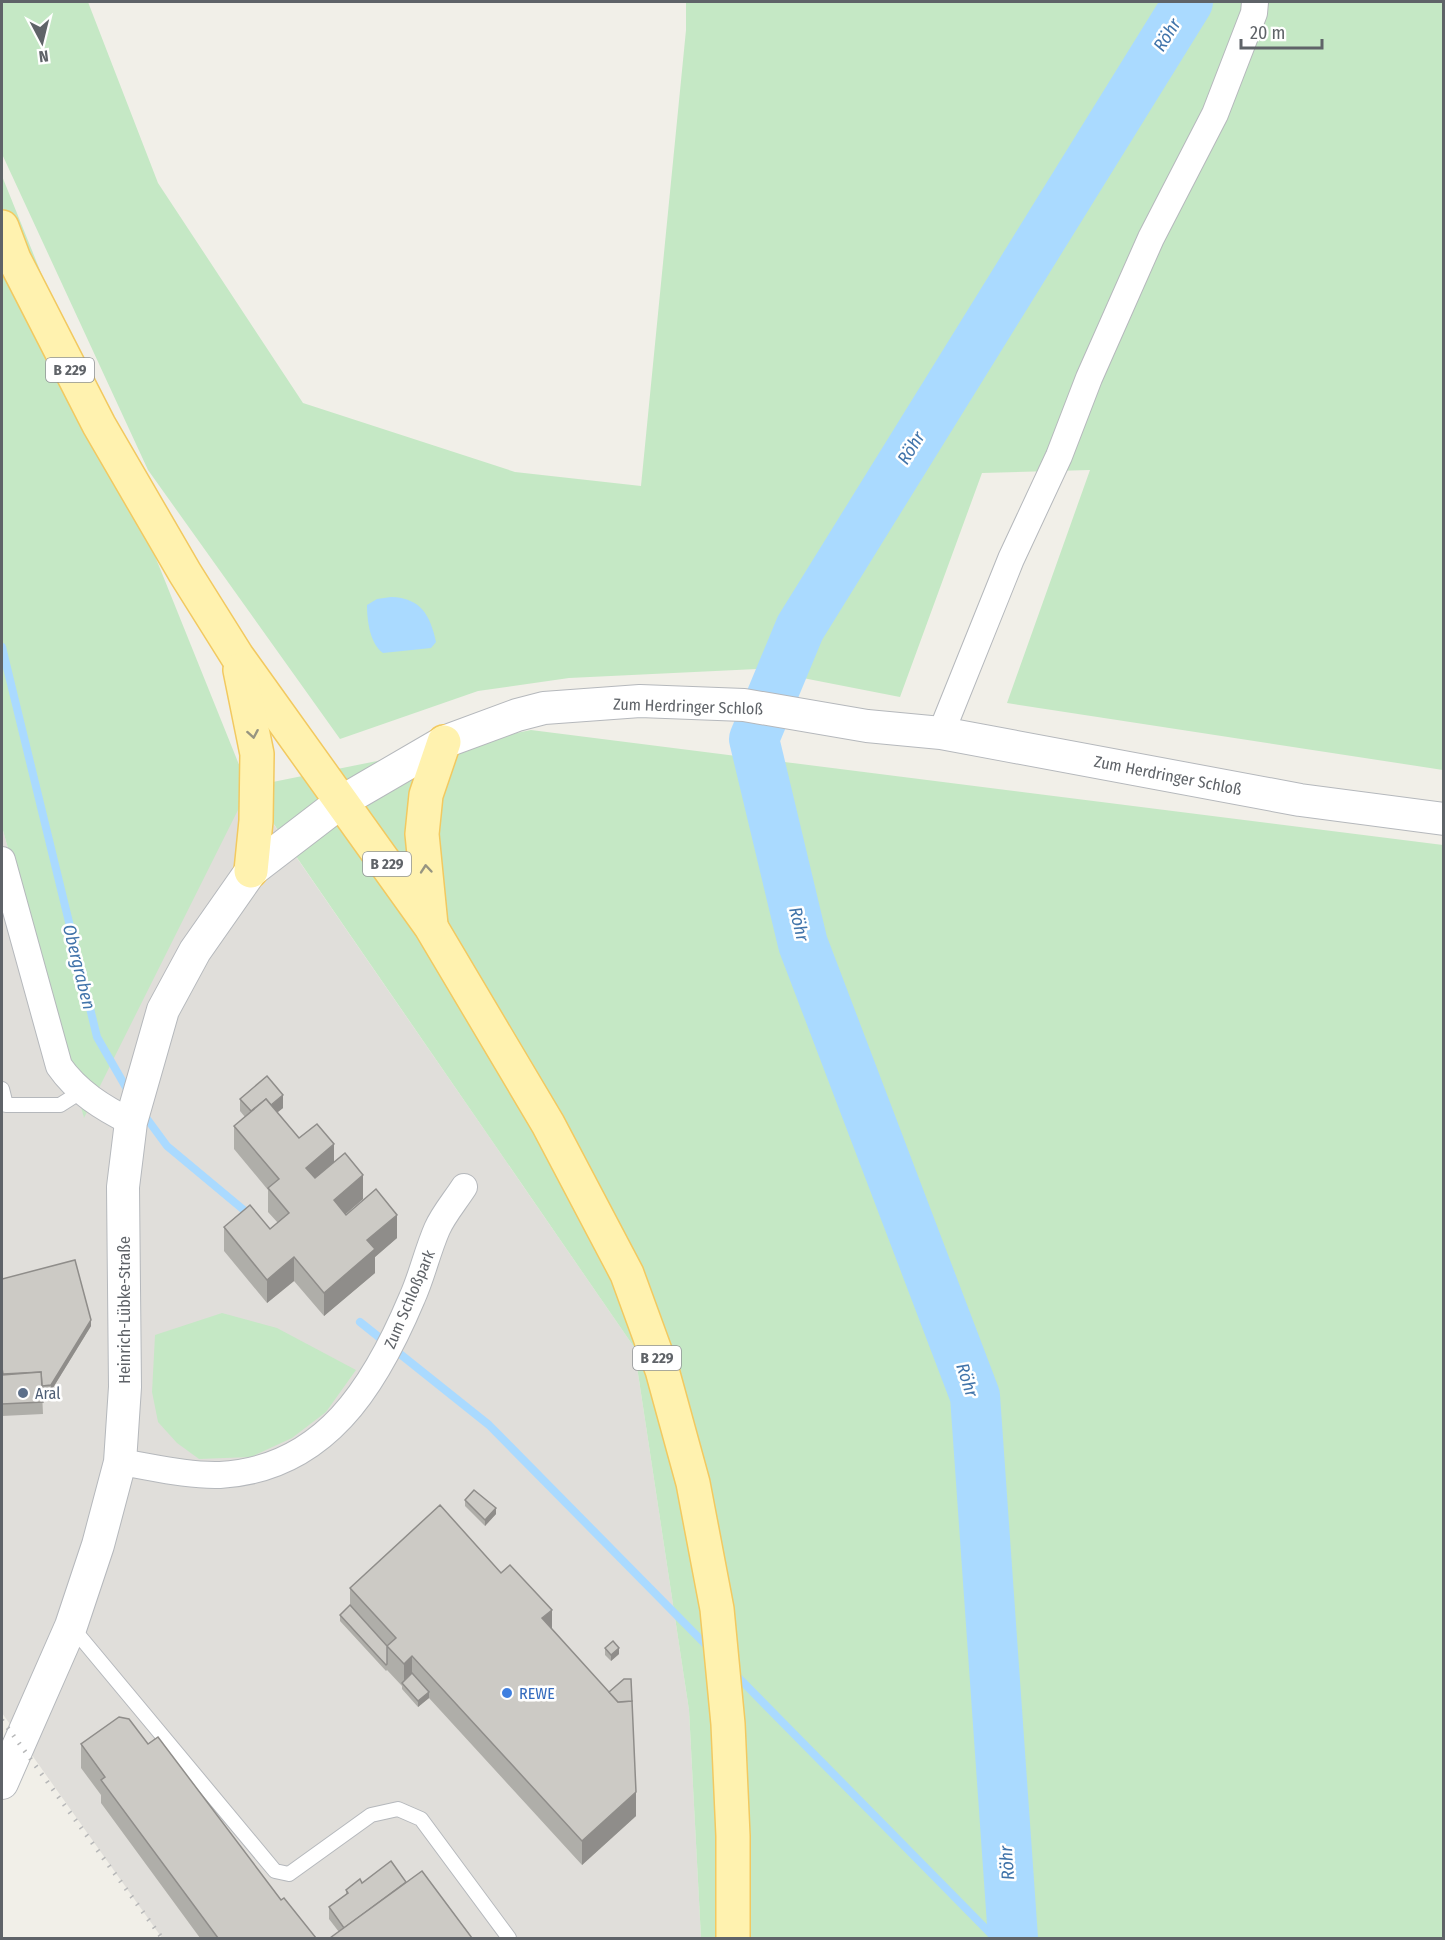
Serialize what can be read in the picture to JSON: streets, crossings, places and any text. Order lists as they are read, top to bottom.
{
  "streets": {
    "main road": ["B 229"],
    "street": ["Zum Herdringer Schloß", "Zum Schloßpark", "Heinrich-Lübke-Straße"]
  },
  "crossings": [
    ["B 229", "Zum Herdringer Schloß"],
    ["Zum Herdringer Schloß", "Heinrich-Lübke-Straße"],
    ["Zum Schloßpark", "Heinrich-Lübke-Straße"]
  ],
  "water": ["Röhr", "Obergraben"],
  "places": ["Aral", "REWE"],
  "scale_bar": "20 m",
  "north": "bottom"
}
